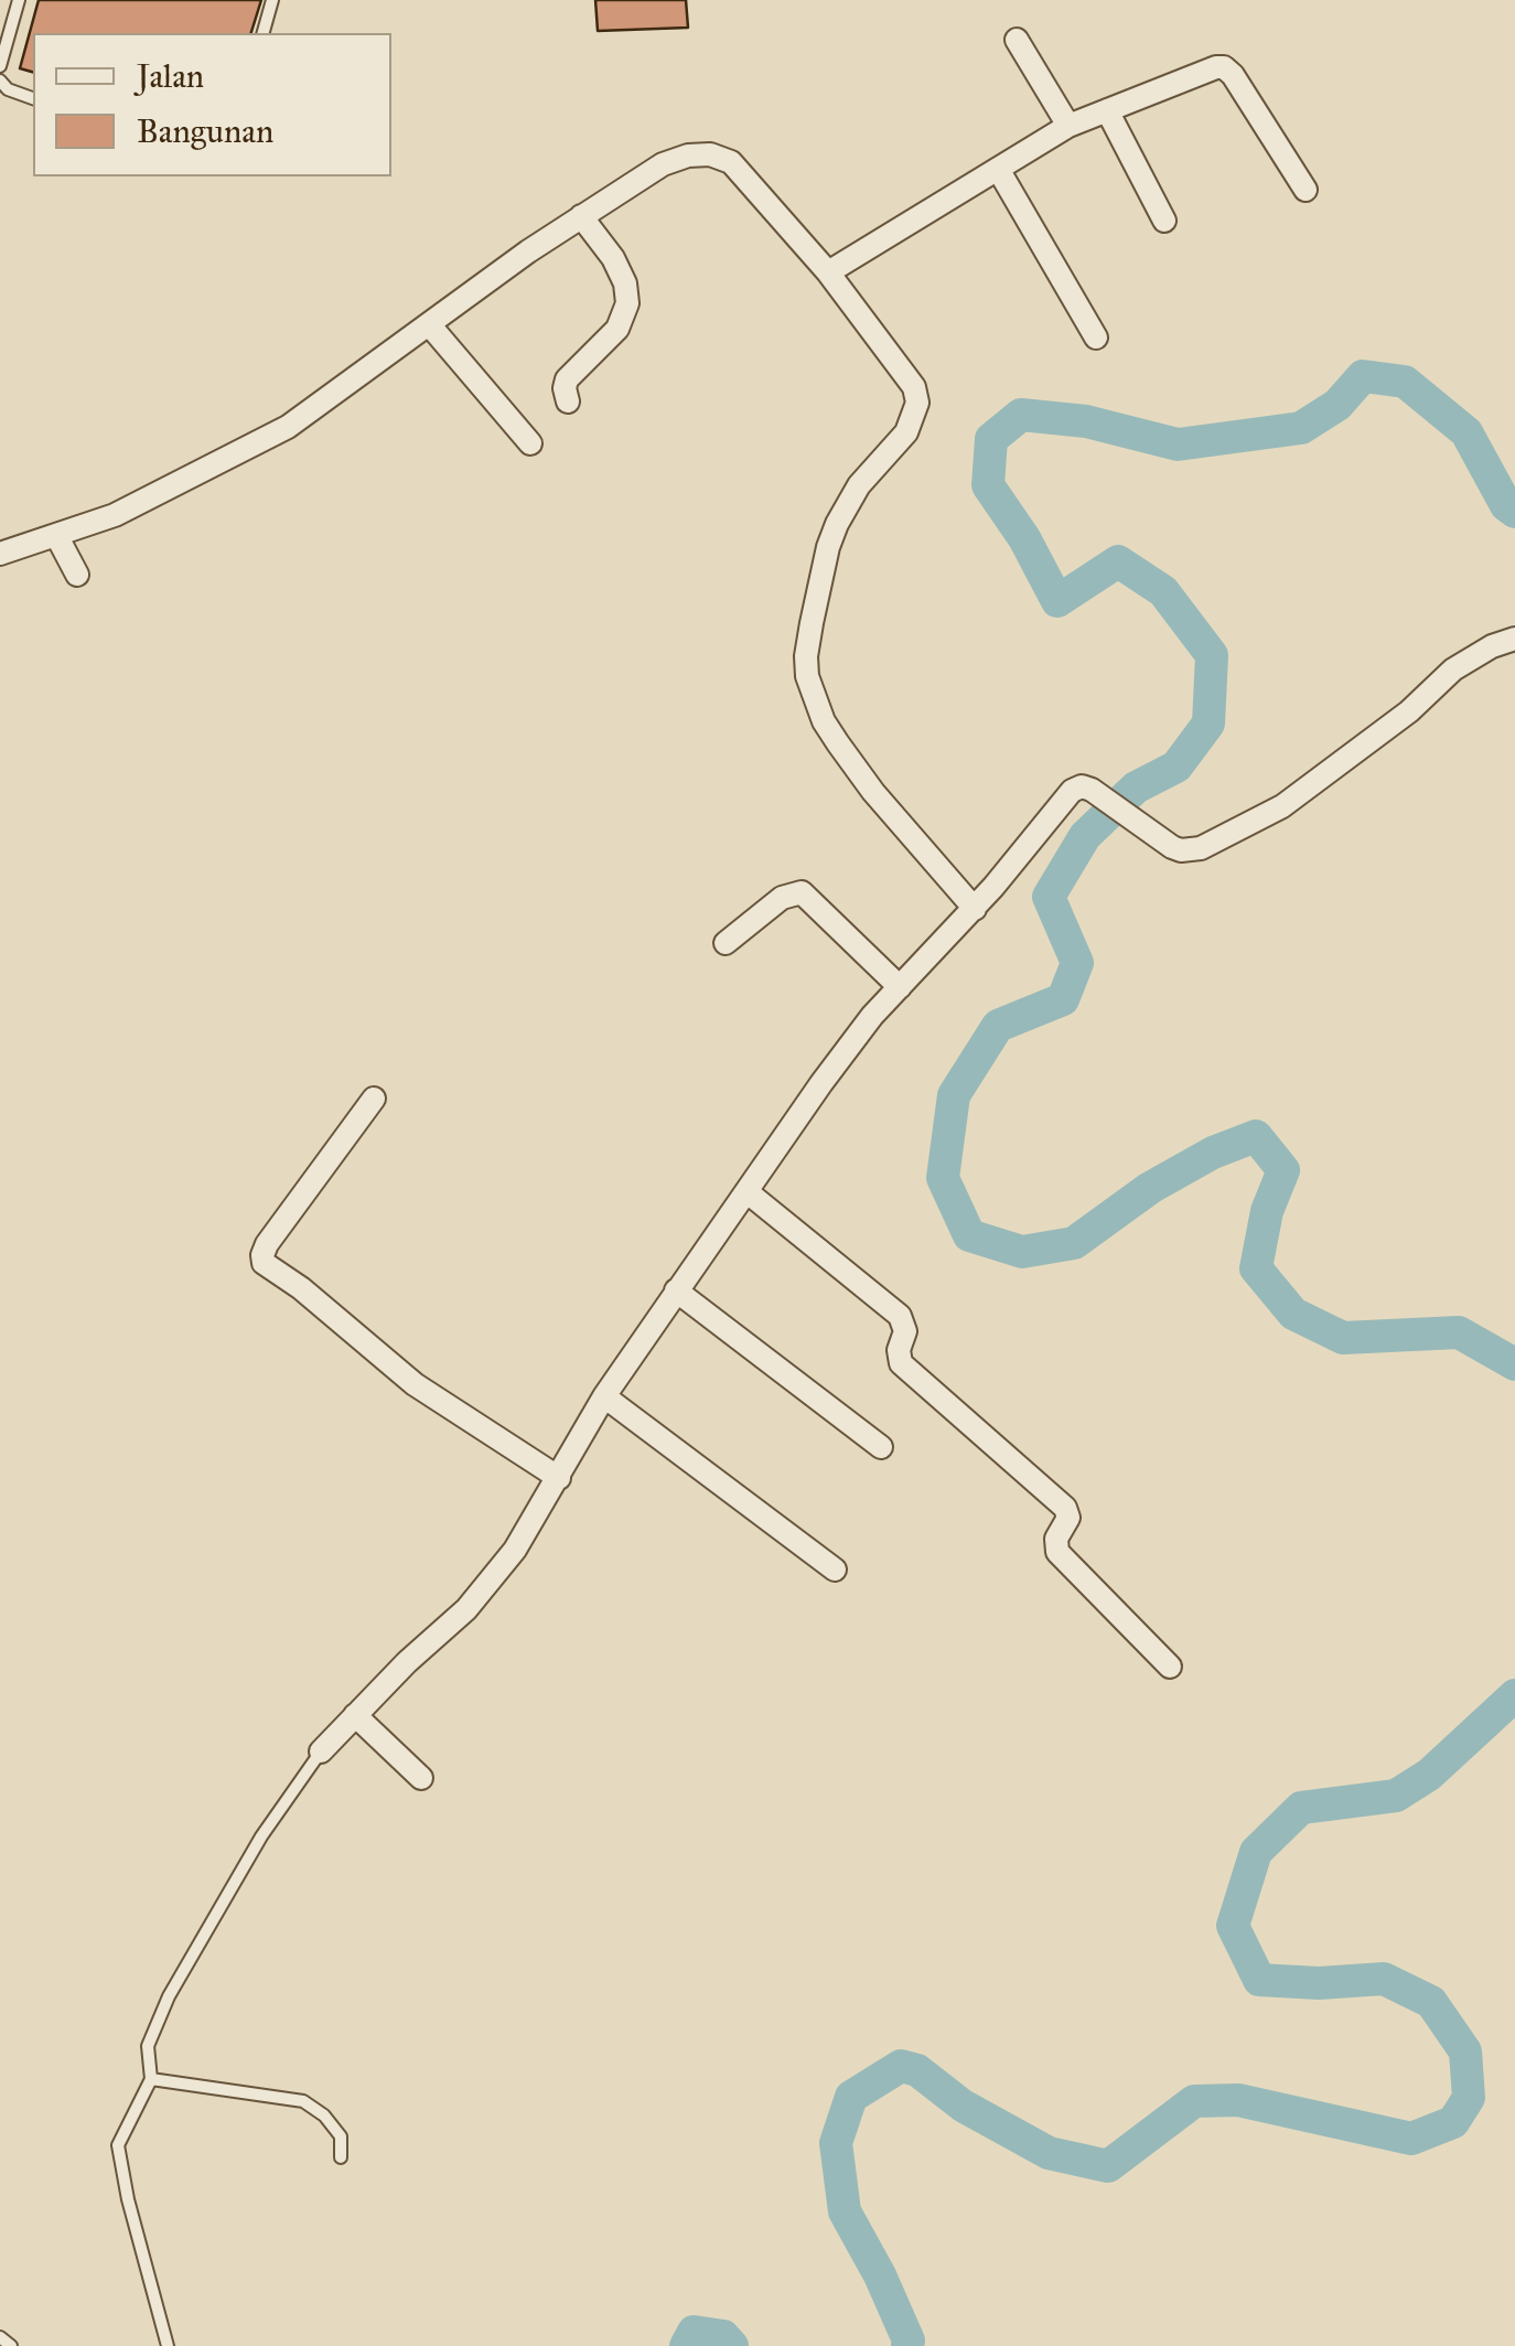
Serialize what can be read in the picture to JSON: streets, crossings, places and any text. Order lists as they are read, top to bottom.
{
  "legend": ["Jalan", "Bangunan"]
}
